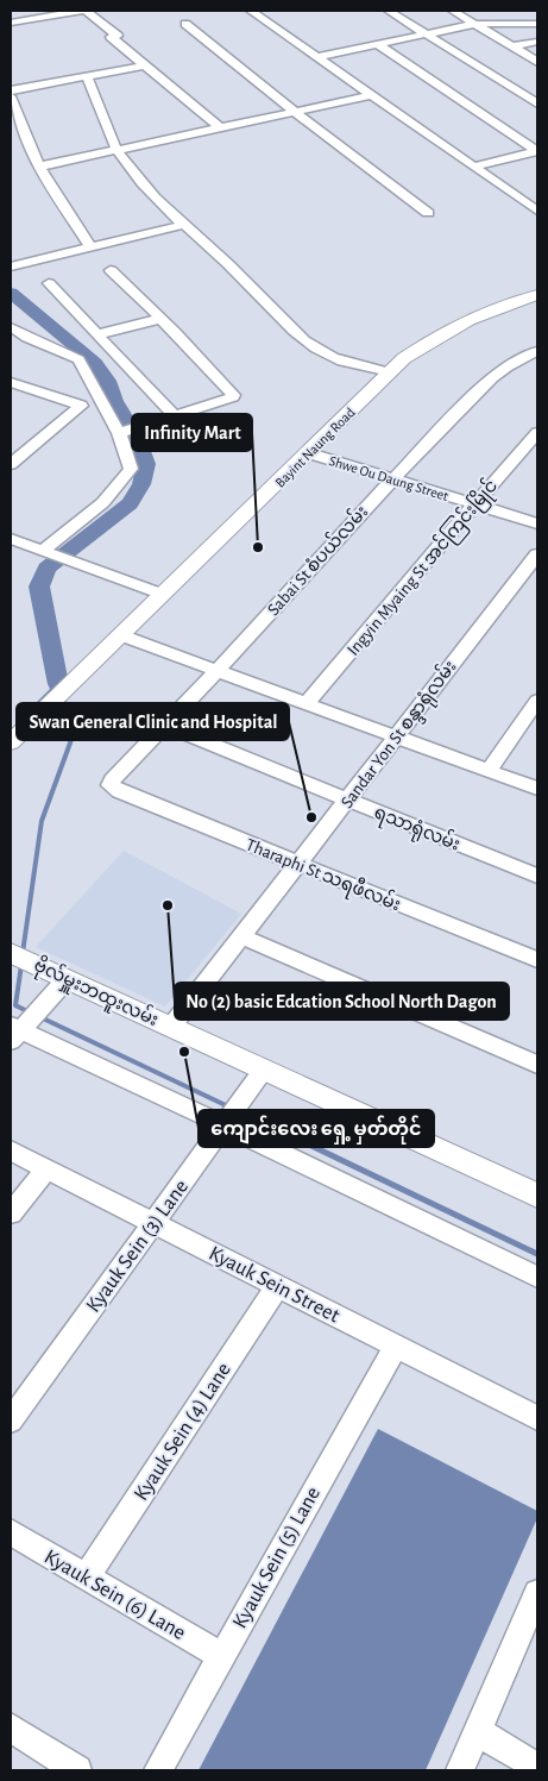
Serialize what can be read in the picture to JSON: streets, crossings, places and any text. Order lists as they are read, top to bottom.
{
  "streets": {
    "main road": ["Bayint Naung Road", "ဗိုလ်မှူးဘထူးလမ်း"],
    "street": [
      "Shwe Ou Daung Street",
      "Sabai St စံပယ်လမ်း",
      "Ingyin Myaing St အင်ကြင်းမြိုင်",
      "Sandar Yon St စန္ဒာရုံလမ်း",
      "ရသာရုံလမ်း",
      "Tharaphi St သရဖီလမ်း",
      "Kyauk Sein (3) Lane",
      "Kyauk Sein Street",
      "Kyauk Sein (4) Lane",
      "Kyauk Sein (5) Lane",
      "Kyauk Sein (6) Lane"
    ]
  },
  "crossings": [
    ["Bayint Naung Road", "Shwe Ou Daung Street"],
    ["Shwe Ou Daung Street", "Sabai St စံပယ်လမ်း"],
    ["Shwe Ou Daung Street", "Ingyin Myaing St အင်ကြင်းမြိုင်"],
    ["Sabai St စံပယ်လမ်း", "ရသာရုံလမ်း"],
    ["Sabai St စံပယ်လမ်း", "Tharaphi St သရဖီလမ်း"],
    ["Sandar Yon St စန္ဒာရုံလမ်း", "ရသာရုံလမ်း"],
    ["Sandar Yon St စန္ဒာရုံလမ်း", "Tharaphi St သရဖီလမ်း"],
    ["Sandar Yon St စန္ဒာရုံလမ်း", "ဗိုလ်မှူးဘထူးလမ်း"],
    ["ဗိုလ်မှူးဘထူးလမ်း", "Kyauk Sein (3) Lane"],
    ["Kyauk Sein (3) Lane", "Kyauk Sein Street"],
    ["Kyauk Sein Street", "Kyauk Sein (4) Lane"],
    ["Kyauk Sein Street", "Kyauk Sein (5) Lane"],
    ["Kyauk Sein (4) Lane", "Kyauk Sein (6) Lane"],
    ["Kyauk Sein (5) Lane", "Kyauk Sein (6) Lane"]
  ],
  "places": [
    "Infinity Mart",
    "Swan General Clinic and Hospital",
    "No (2) basic Edcation School North Dagon",
    "ကျောင်းလေး ရှေ့ မှတ်တိုင်"
  ]
}
